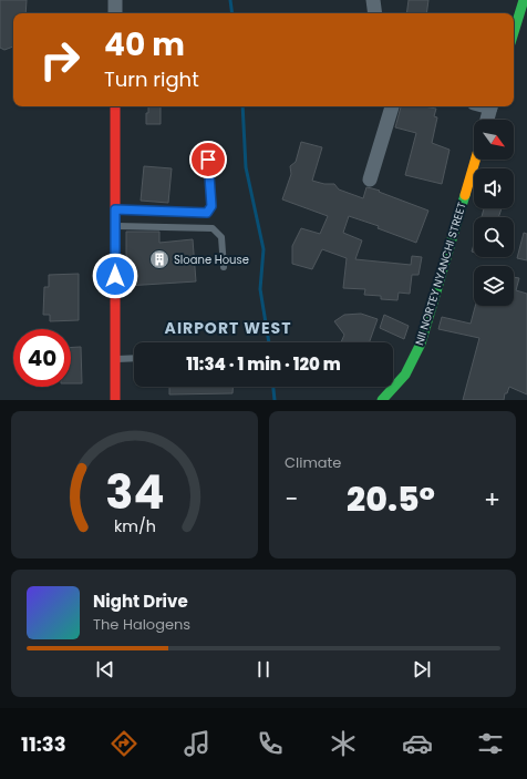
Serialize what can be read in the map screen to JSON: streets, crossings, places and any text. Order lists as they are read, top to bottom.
{
  "streets": {
    "street": ["NII NORTEY NYANCHI STREET"]
  },
  "districts": ["AIRPORT WEST"],
  "places": {
    "building": ["Sloane House"]
  },
  "north": "bottom right",
  "page": {
    "turn": ["40 m", "Turn right"],
    "limit": "40",
    "trip": "11:34 · 1 min · 120 m",
    "tile": "Climate",
    "heat": ["−", "20.5°", "+"],
    "song": ["Night Drive", "The Halogens"],
    "tabs": "11:33",
    "gauge": ["34", "km/h"]
  }
}
